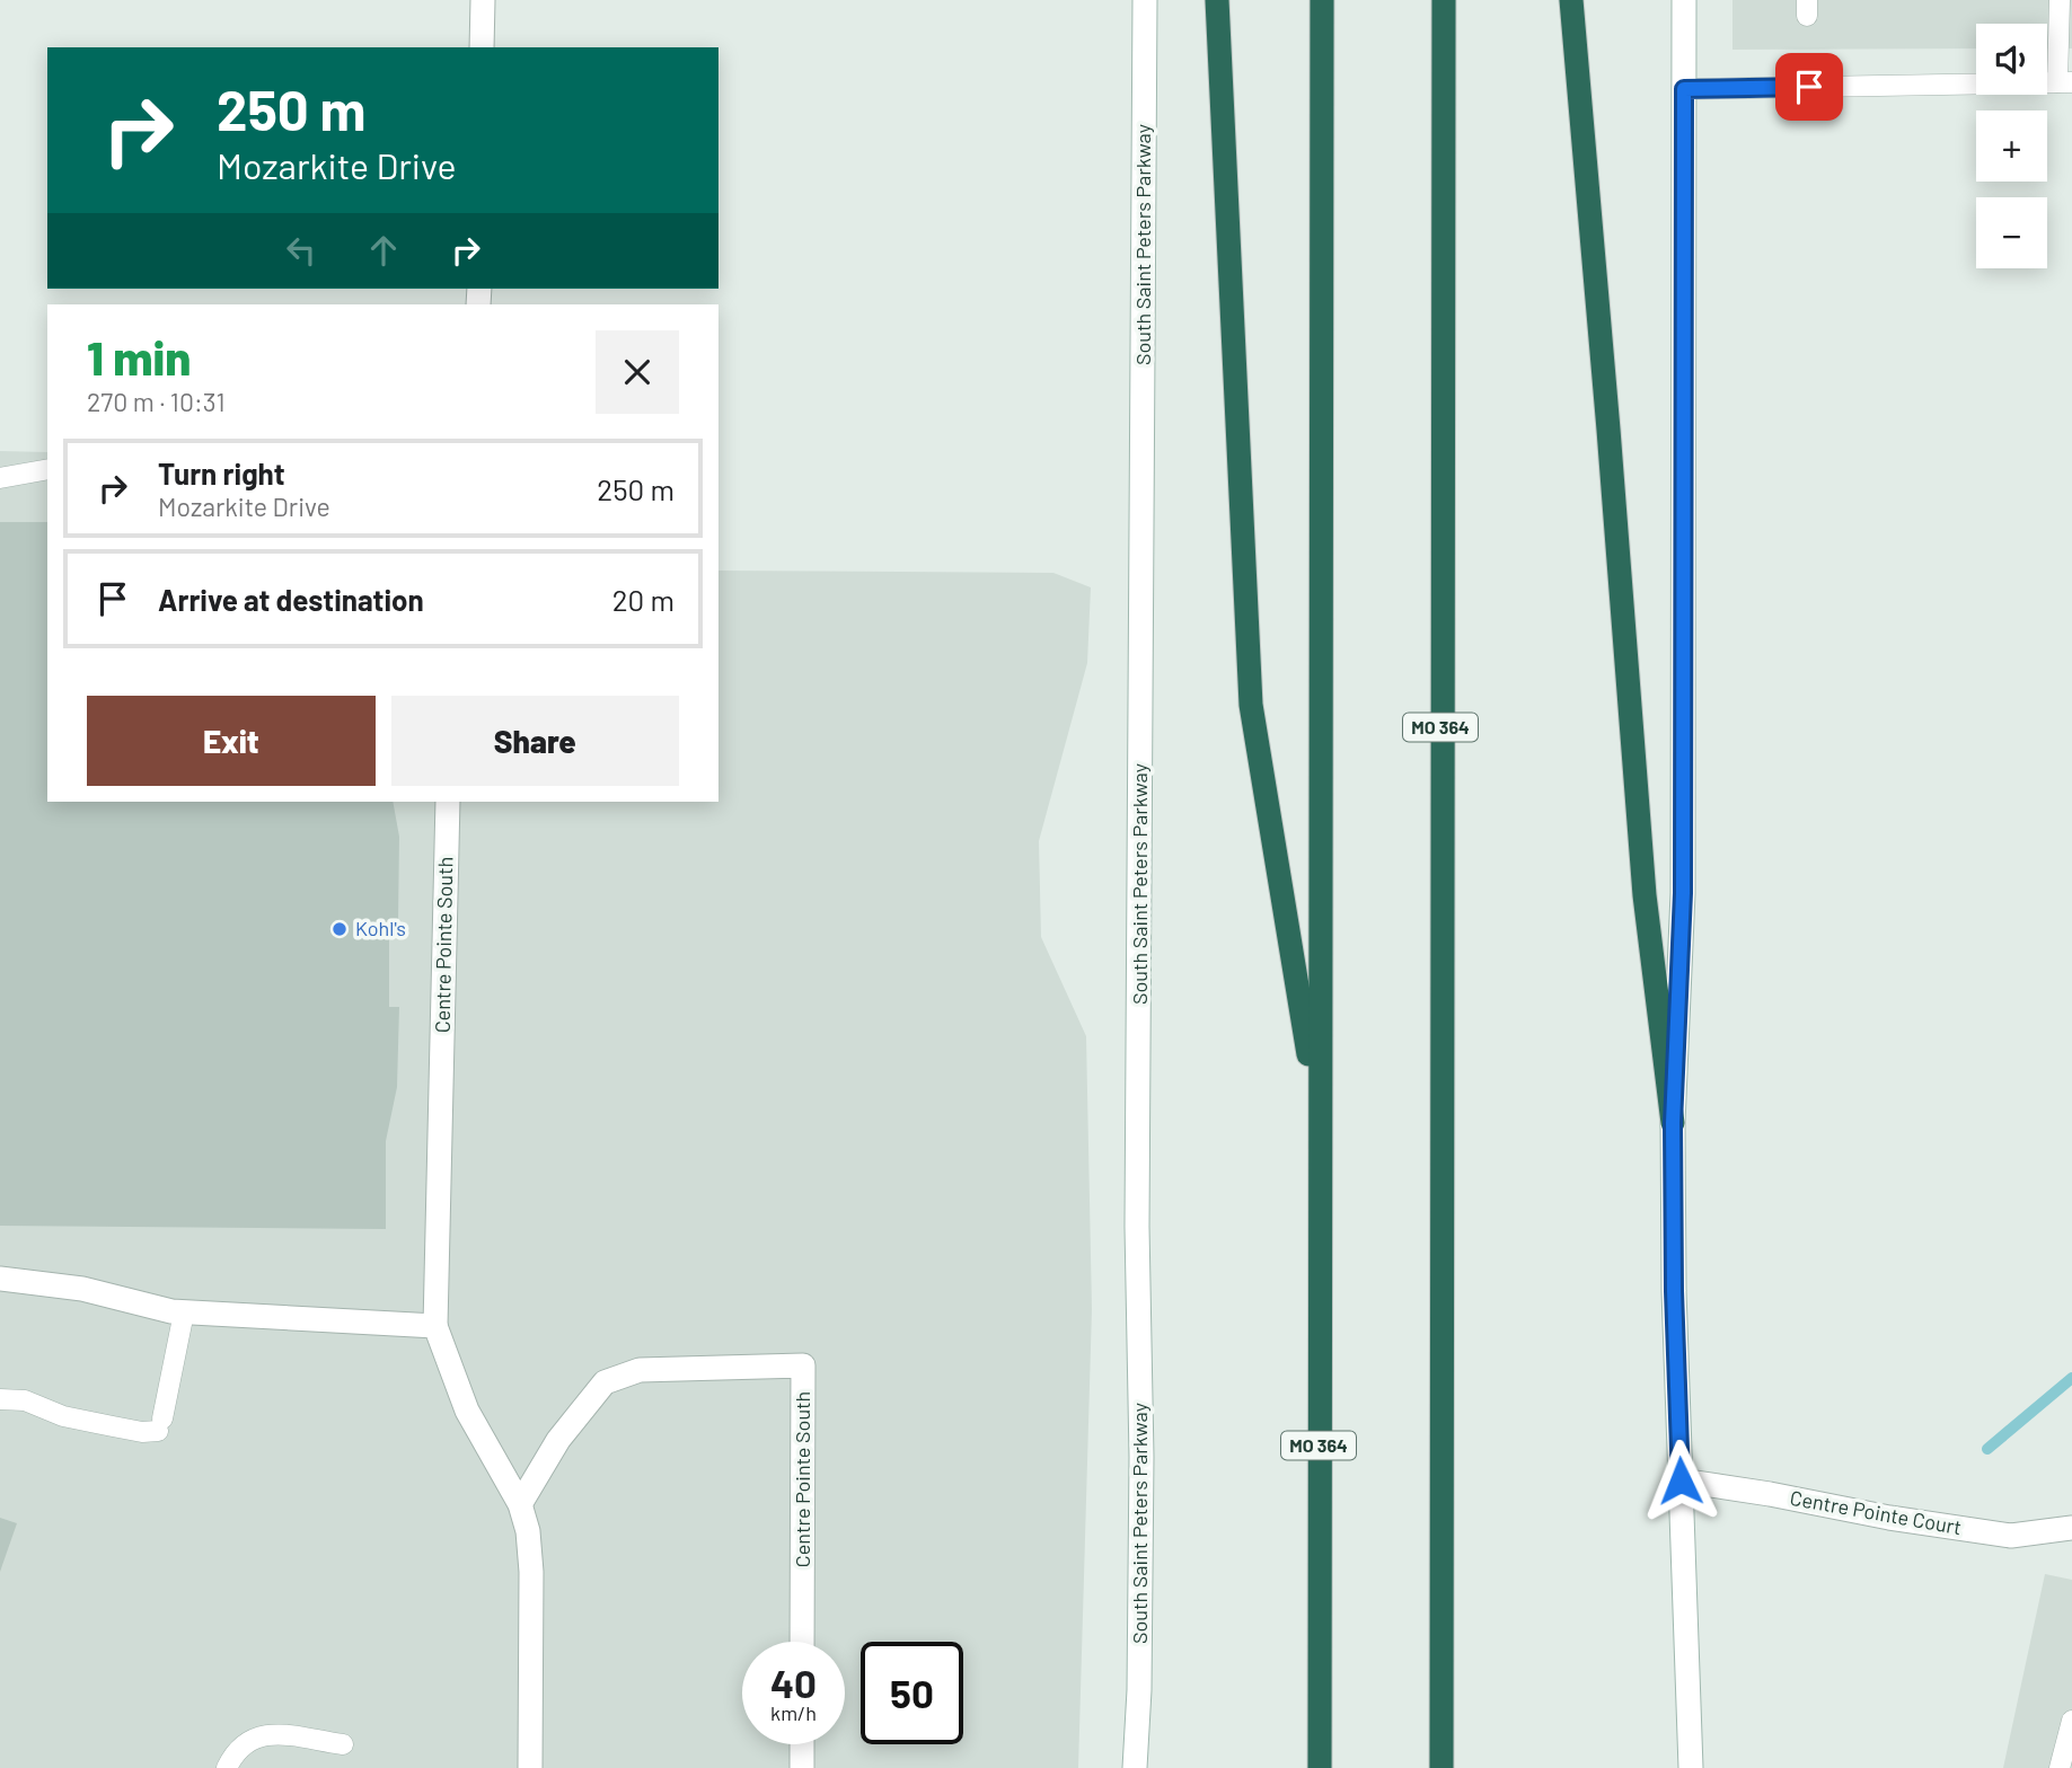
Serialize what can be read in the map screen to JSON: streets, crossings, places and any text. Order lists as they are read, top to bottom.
{
  "streets": {
    "highway": ["MO 364"],
    "main road": ["South Saint Peters Parkway", "Centre Pointe South", "Centre Pointe Court"]
  },
  "places": ["Kohl's"],
  "page": {
    "map_buttons": ["+", "−"],
    "turn": ["250 m", "Mozarkite Drive"],
    "heading": ["1 min", "270 m · 10:31"],
    "list": [
      {
        "name": "Turn right",
        "note": "Mozarkite Drive",
        "value": "250 m"
      },
      {
        "name": "Arrive at destination",
        "value": "20 m"
      }
    ],
    "buttons": ["Exit", "Share"],
    "speed": "40 km/h",
    "limit": "50"
  }
}
